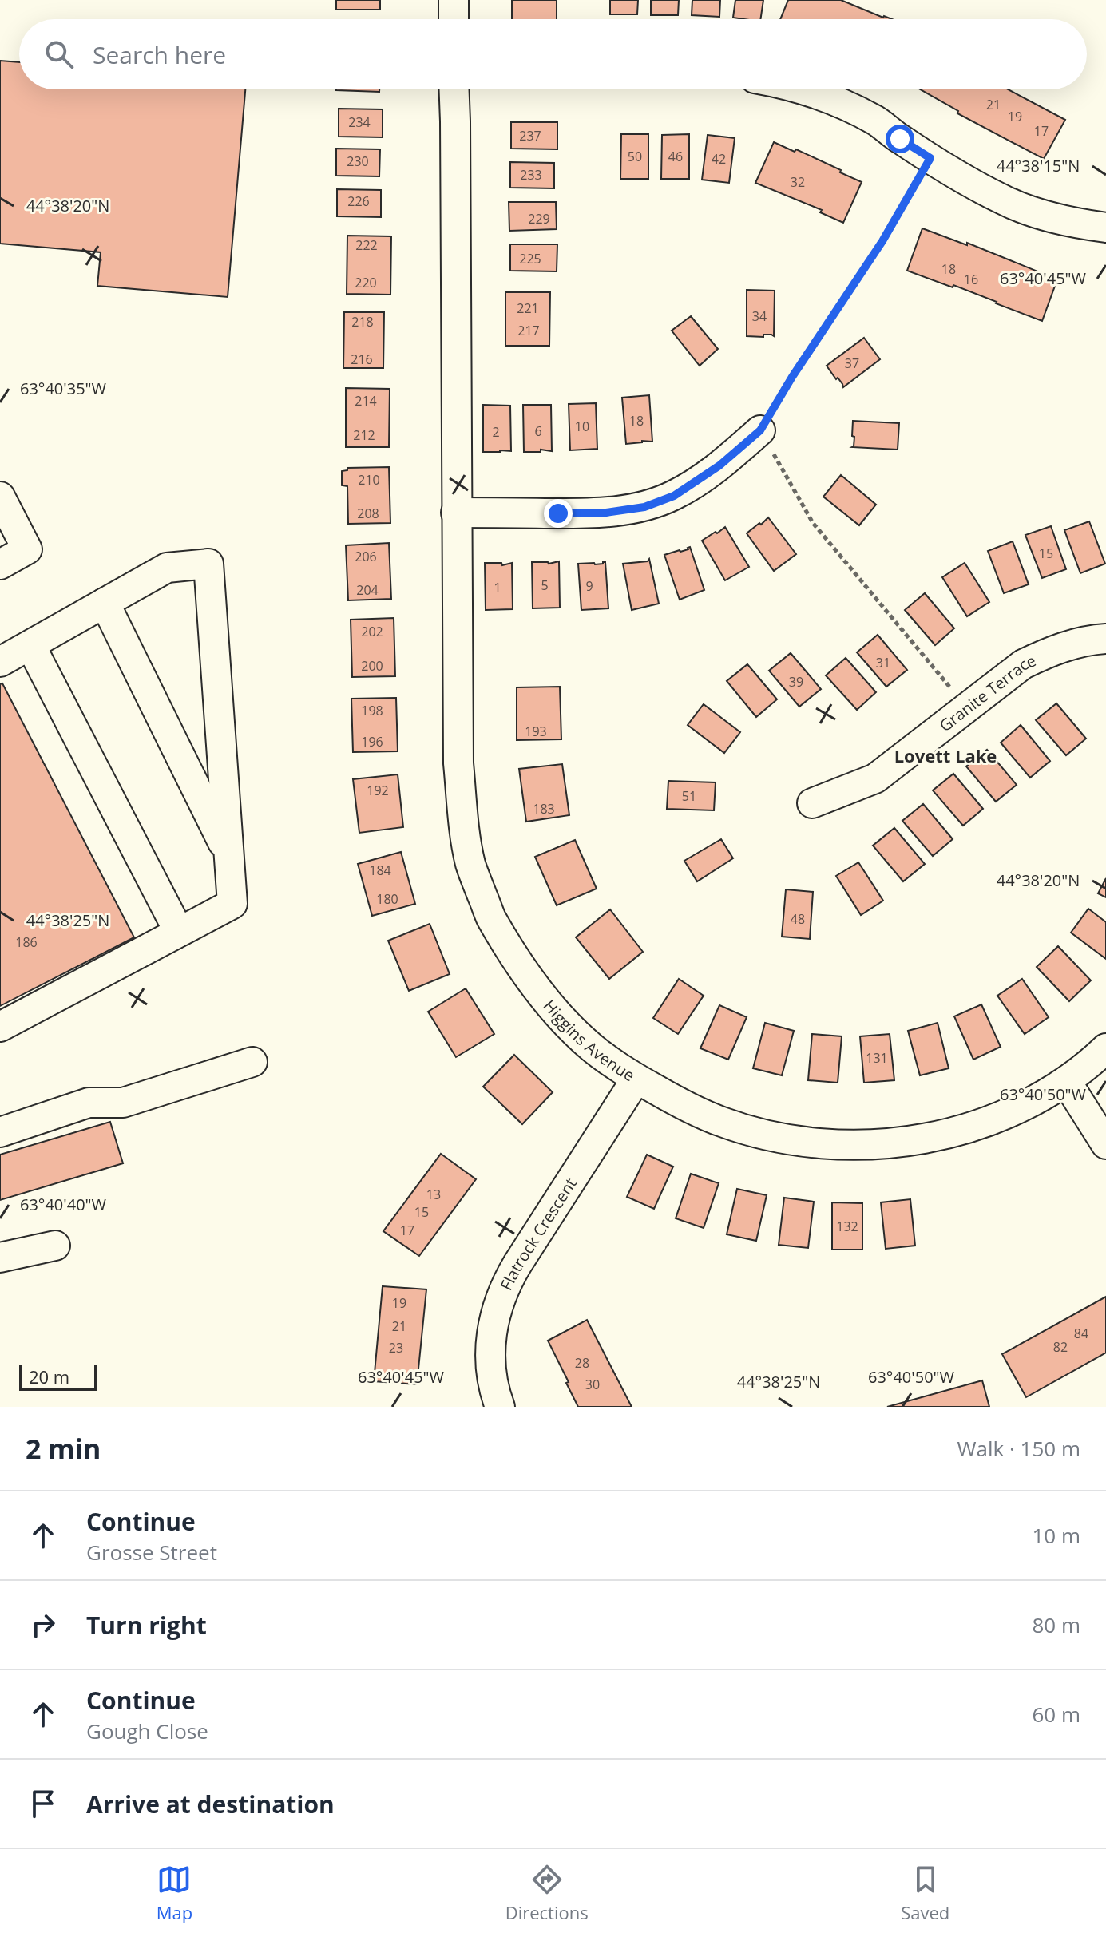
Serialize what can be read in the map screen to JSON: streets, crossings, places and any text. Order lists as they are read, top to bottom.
{
  "streets": {
    "street": ["Granite Terrace", "Higgins Avenue", "Flatrock Crescent"]
  },
  "crossings": [
    ["Higgins Avenue", "Flatrock Crescent"]
  ],
  "districts": ["Lovett Lake"],
  "house_numbers": [
    "21",
    "19",
    "234",
    "17",
    "237",
    "50",
    "46",
    "42",
    "230",
    "233",
    "32",
    "226",
    "229",
    "222",
    "225",
    "18",
    "16",
    "220",
    "221",
    "34",
    "218",
    "217",
    "216",
    "37",
    "214",
    "18",
    "10",
    "6",
    "2",
    "212",
    "210",
    "208",
    "15",
    "206",
    "5",
    "9",
    "1",
    "204",
    "202",
    "31",
    "200",
    "39",
    "198",
    "193",
    "196",
    "192",
    "51",
    "183",
    "184",
    "180",
    "48",
    "186",
    "131",
    "13",
    "15",
    "132",
    "17",
    "19",
    "21",
    "84",
    "82",
    "23",
    "28",
    "30"
  ],
  "scale_bar": "20 m",
  "page": {
    "search": "Search here",
    "scale": "20 m",
    "heading": ["2 min", "Walk · 150 m"],
    "list": [
      ["Continue", "Grosse Street", "10 m"],
      ["Turn right", "80 m"],
      ["Continue", "Gough Close", "60 m"],
      "Arrive at destination"
    ],
    "nav": ["Map", "Directions", "Saved"]
  },
  "coordinates": [
    "44°38'15\"N",
    "44°38'20\"N",
    "63°40'45\"W",
    "63°40'35\"W",
    "44°38'25\"N",
    "63°40'50\"W",
    "63°40'40\"W"
  ]
}
